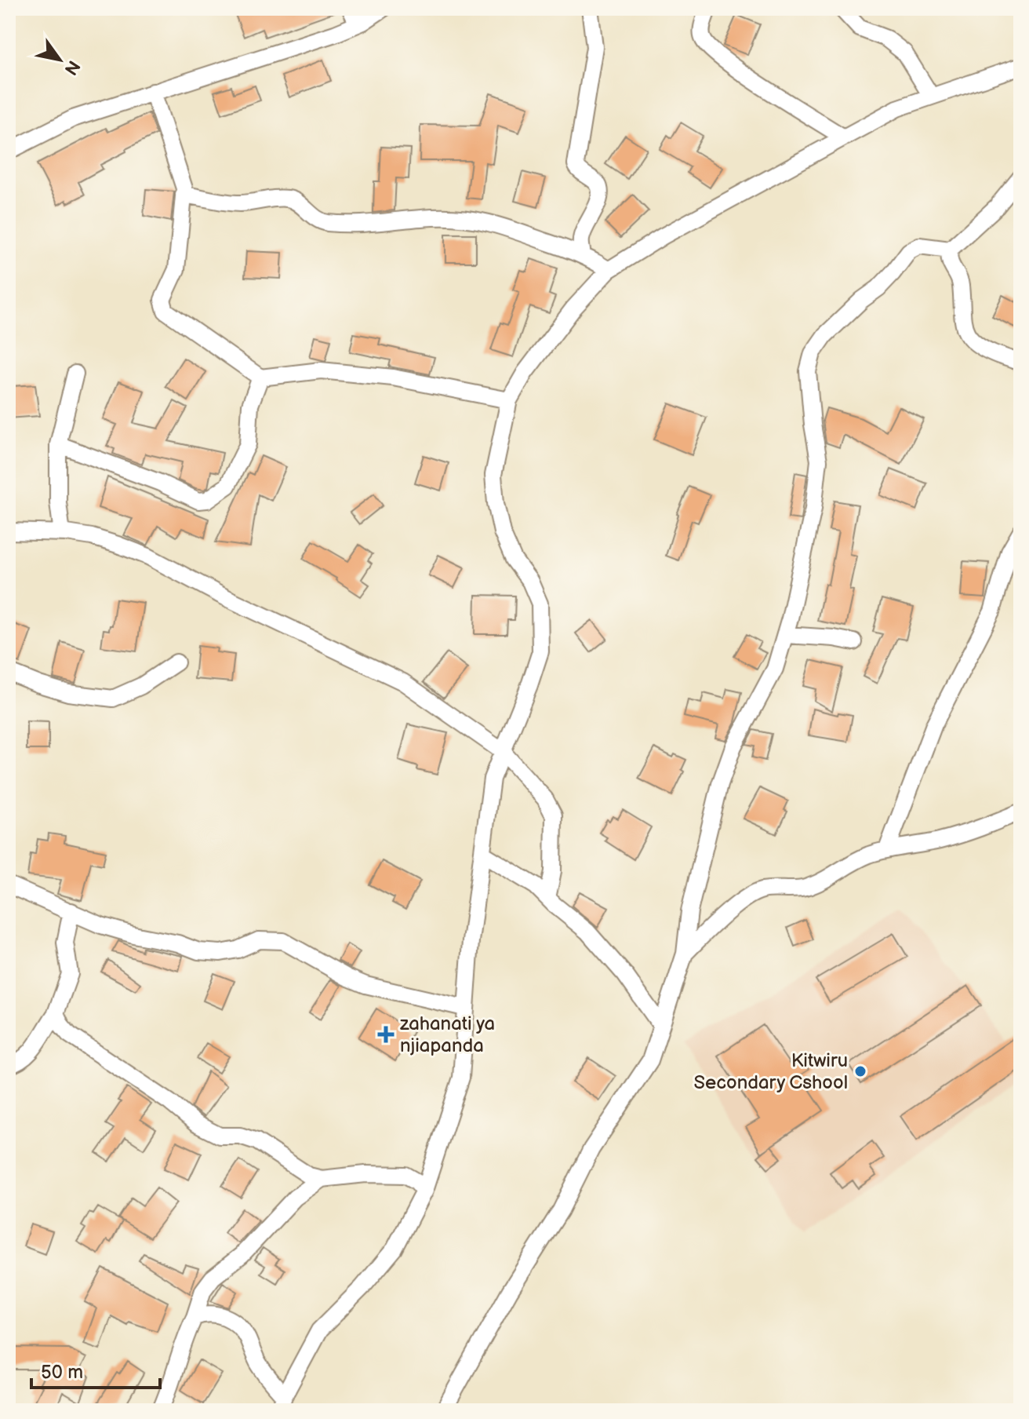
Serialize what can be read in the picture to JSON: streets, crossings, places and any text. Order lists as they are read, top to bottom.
{
  "places": {
    "health": ["zahanati ya njiapanda"],
    "other": ["Kitwiru Secondary Cshool"]
  },
  "scale_bar": "50 m",
  "north": "bottom right"
}
